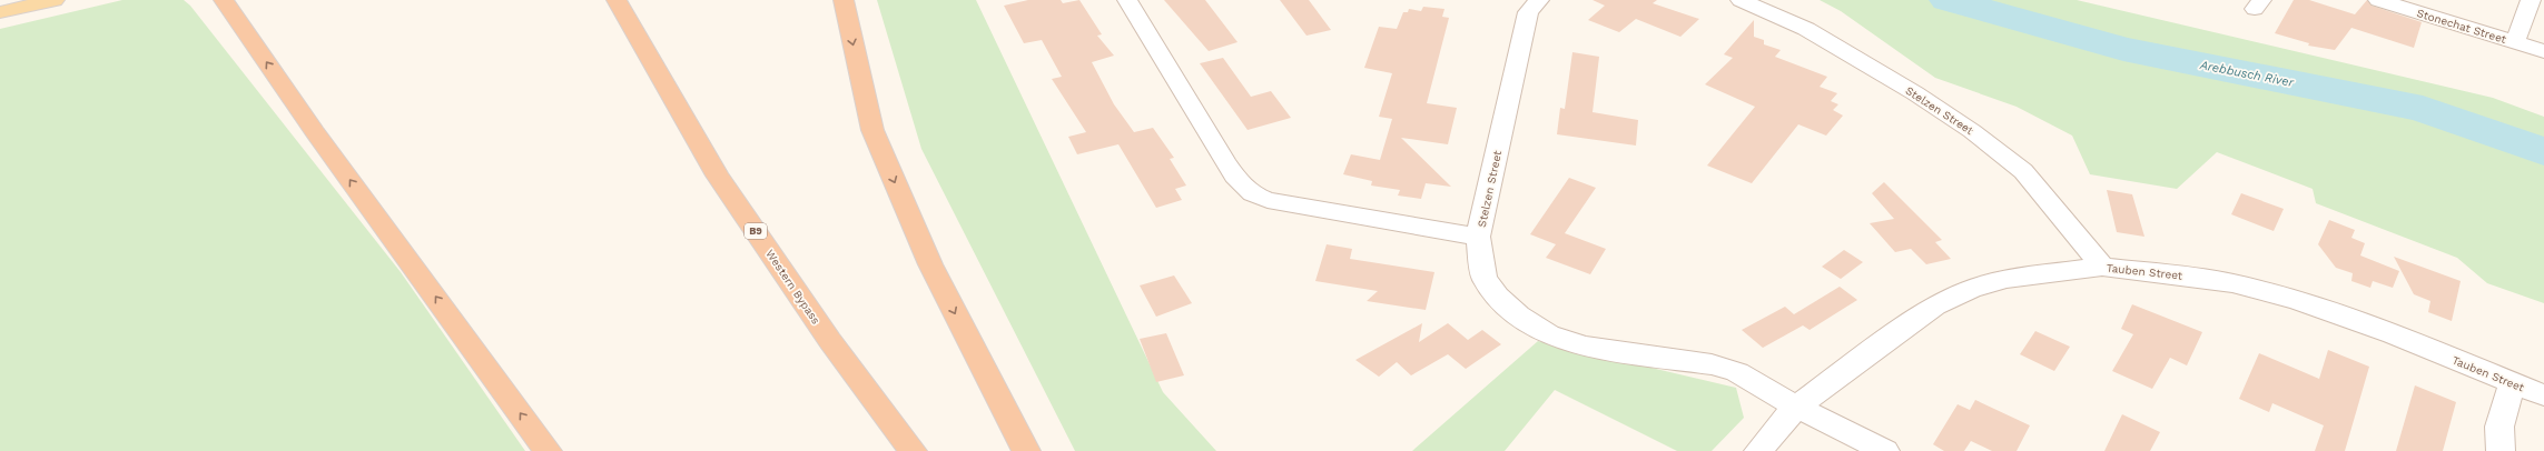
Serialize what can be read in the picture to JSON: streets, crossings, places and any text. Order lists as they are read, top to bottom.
{
  "streets": {
    "highway": ["B9", "Western Bypass"],
    "street": ["Stonechat Street", "Stelzen Street", "Tauben Street"]
  },
  "crossings": [
    ["Stelzen Street", "Tauben Street"]
  ],
  "water": ["Arebbusch River"]
}
